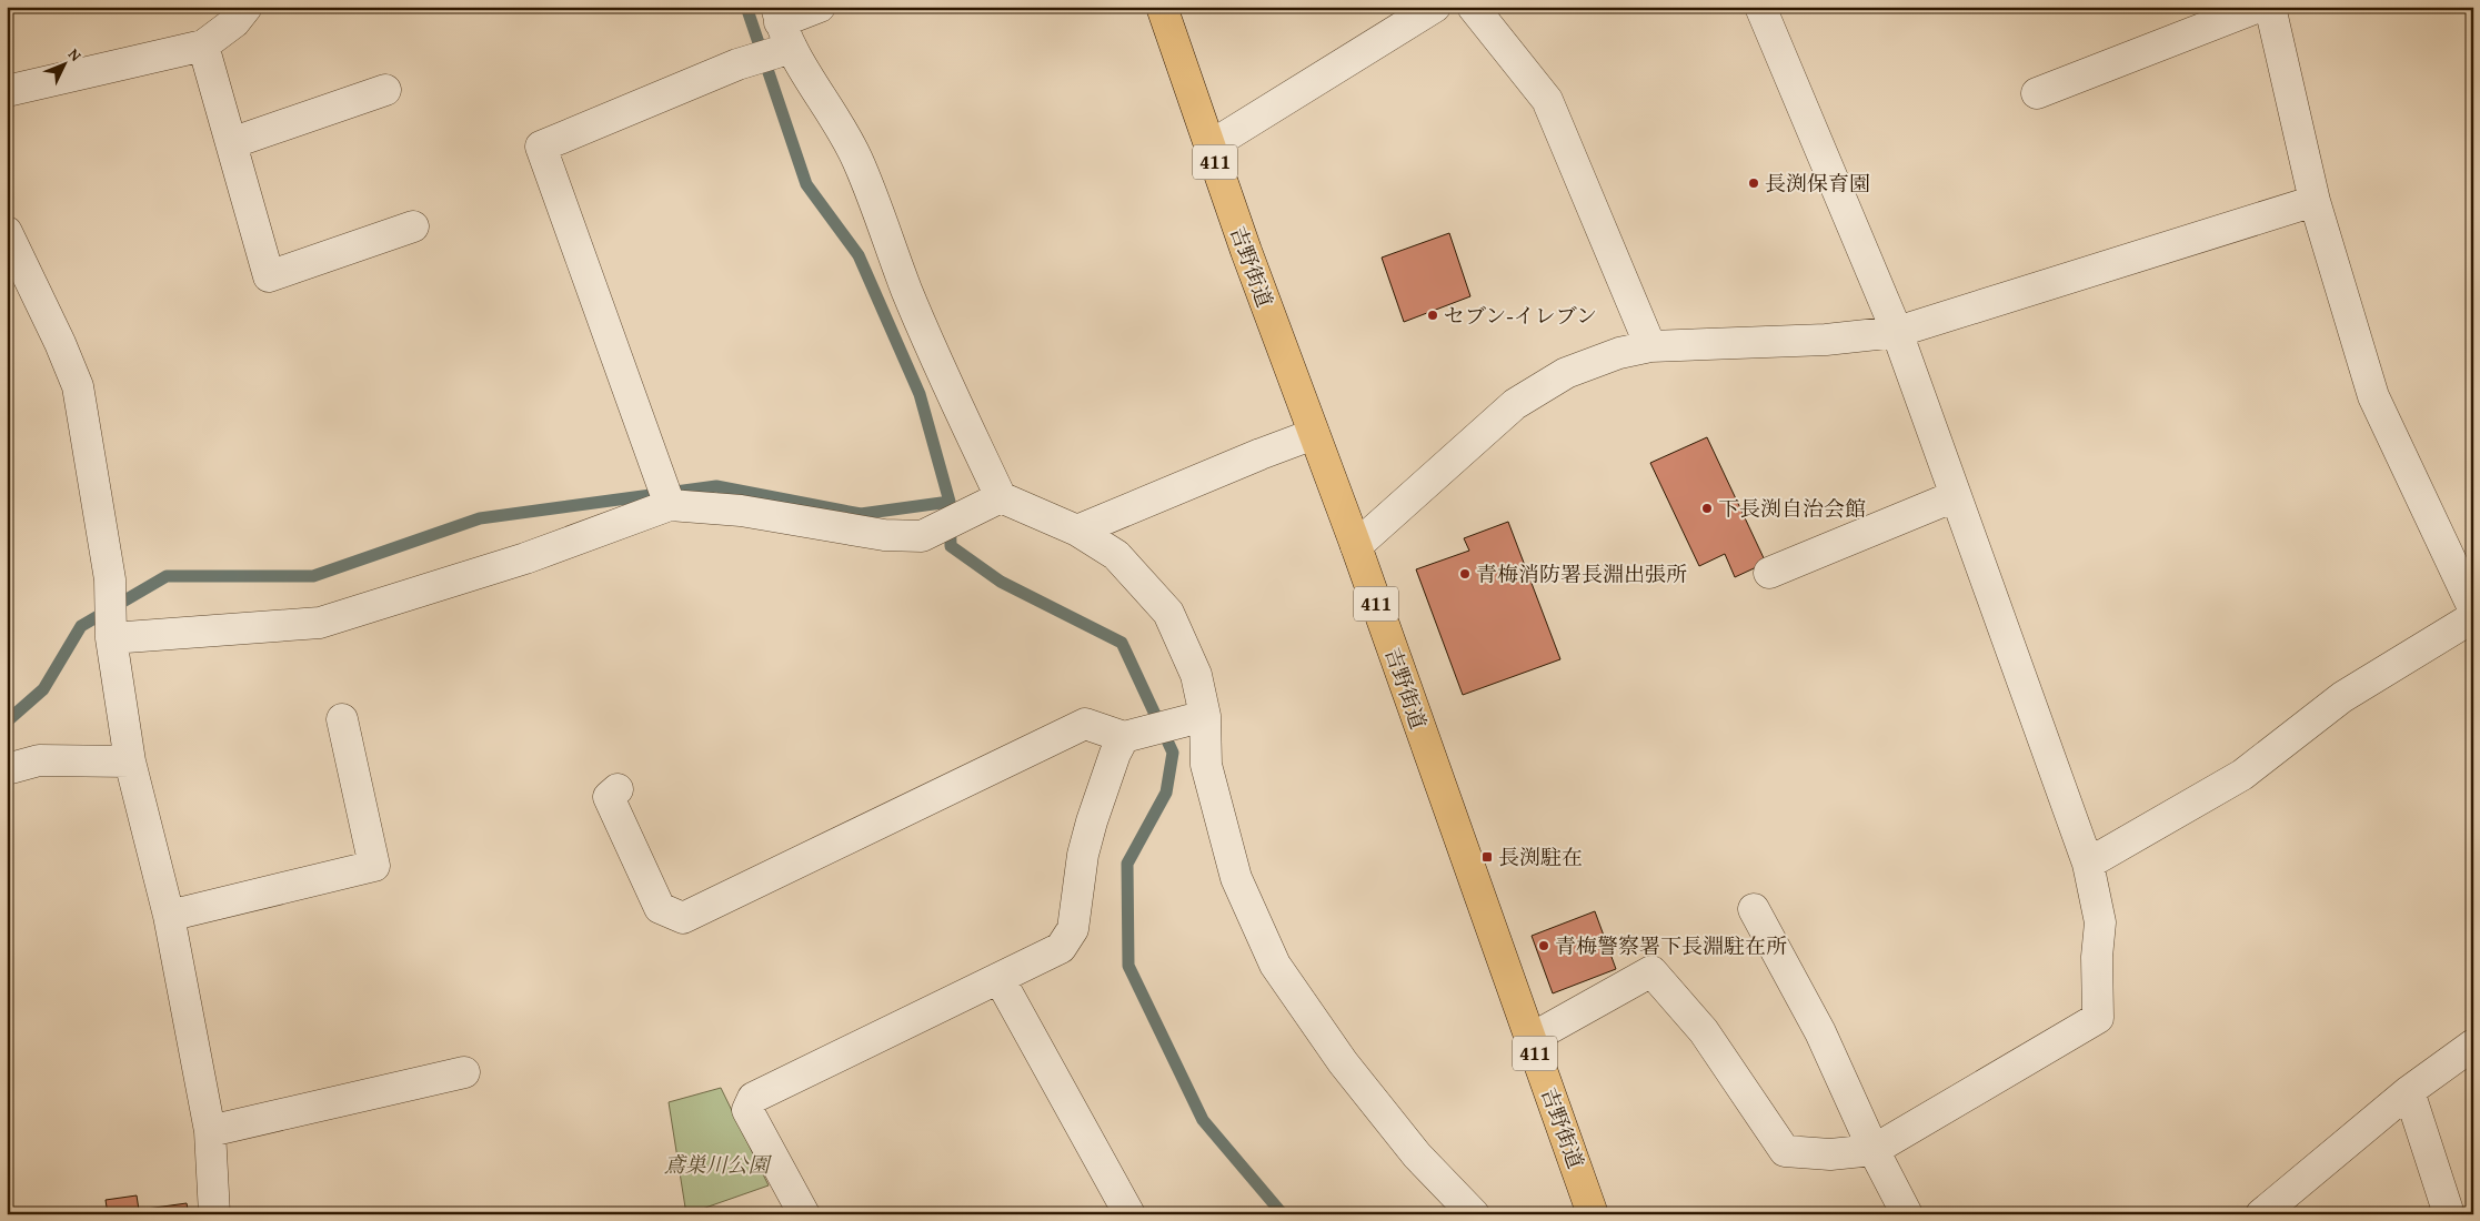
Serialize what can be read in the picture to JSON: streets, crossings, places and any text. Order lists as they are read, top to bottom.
{
  "streets": {
    "highway": ["411", "吉野街道"]
  },
  "parks": ["鳶巣川公園"],
  "places": {
    "other": [
      "長渕保育園",
      "セブン-イレブン",
      "下長渕自治会館",
      "青梅消防署長淵出張所",
      "青梅警察署下長淵駐在所"
    ],
    "transit": ["長渕駐在"]
  },
  "north": "top right"
}
